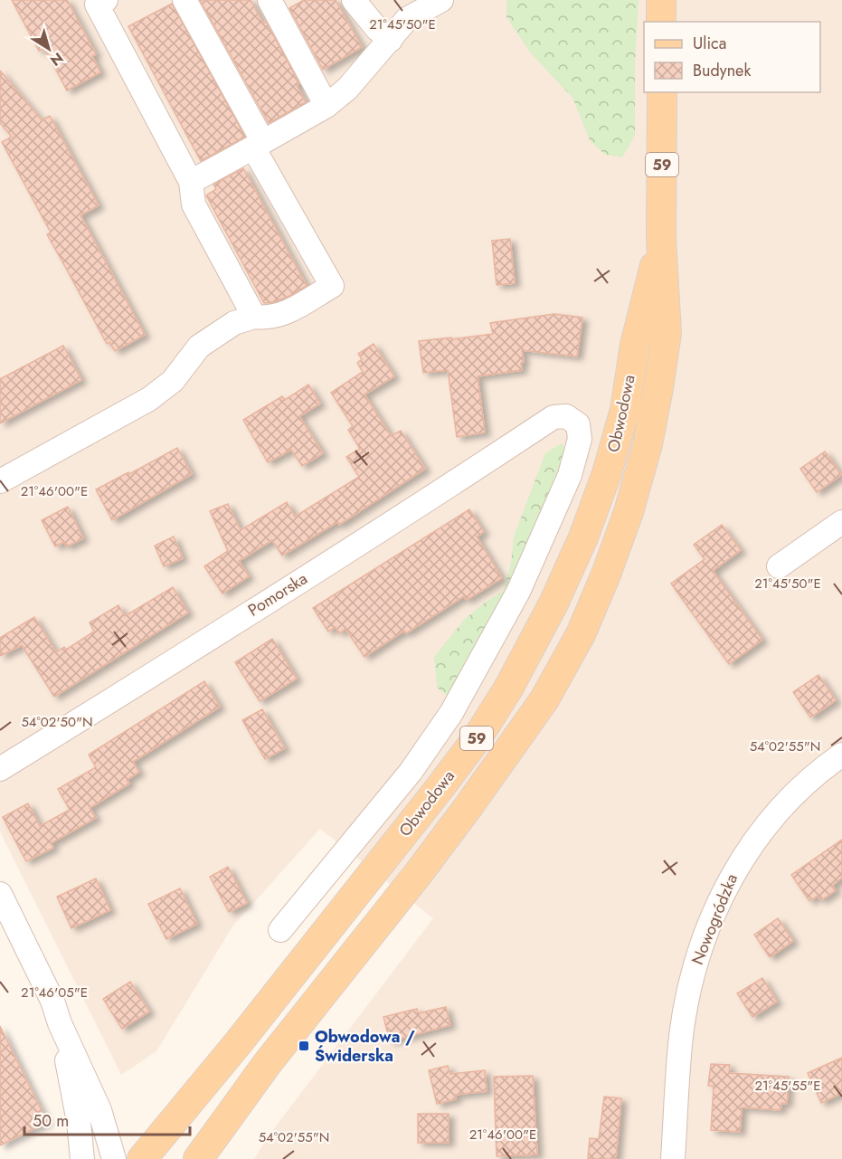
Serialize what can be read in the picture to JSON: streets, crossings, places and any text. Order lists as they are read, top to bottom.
{
  "streets": {
    "main road": ["59", "Obwodowa"],
    "street": ["Pomorska", "Nowogródzka"]
  },
  "places": {
    "transit": ["Obwodowa / Świderska"]
  },
  "legend": ["Ulica", "Budynek"],
  "scale_bar": "50 m",
  "north": "bottom right",
  "coordinates": [
    "21°45'50\"E",
    "21°46'00\"E",
    "54°02'50\"N",
    "54°02'55\"N",
    "21°46'05\"E",
    "21°45'55\"E"
  ]
}
